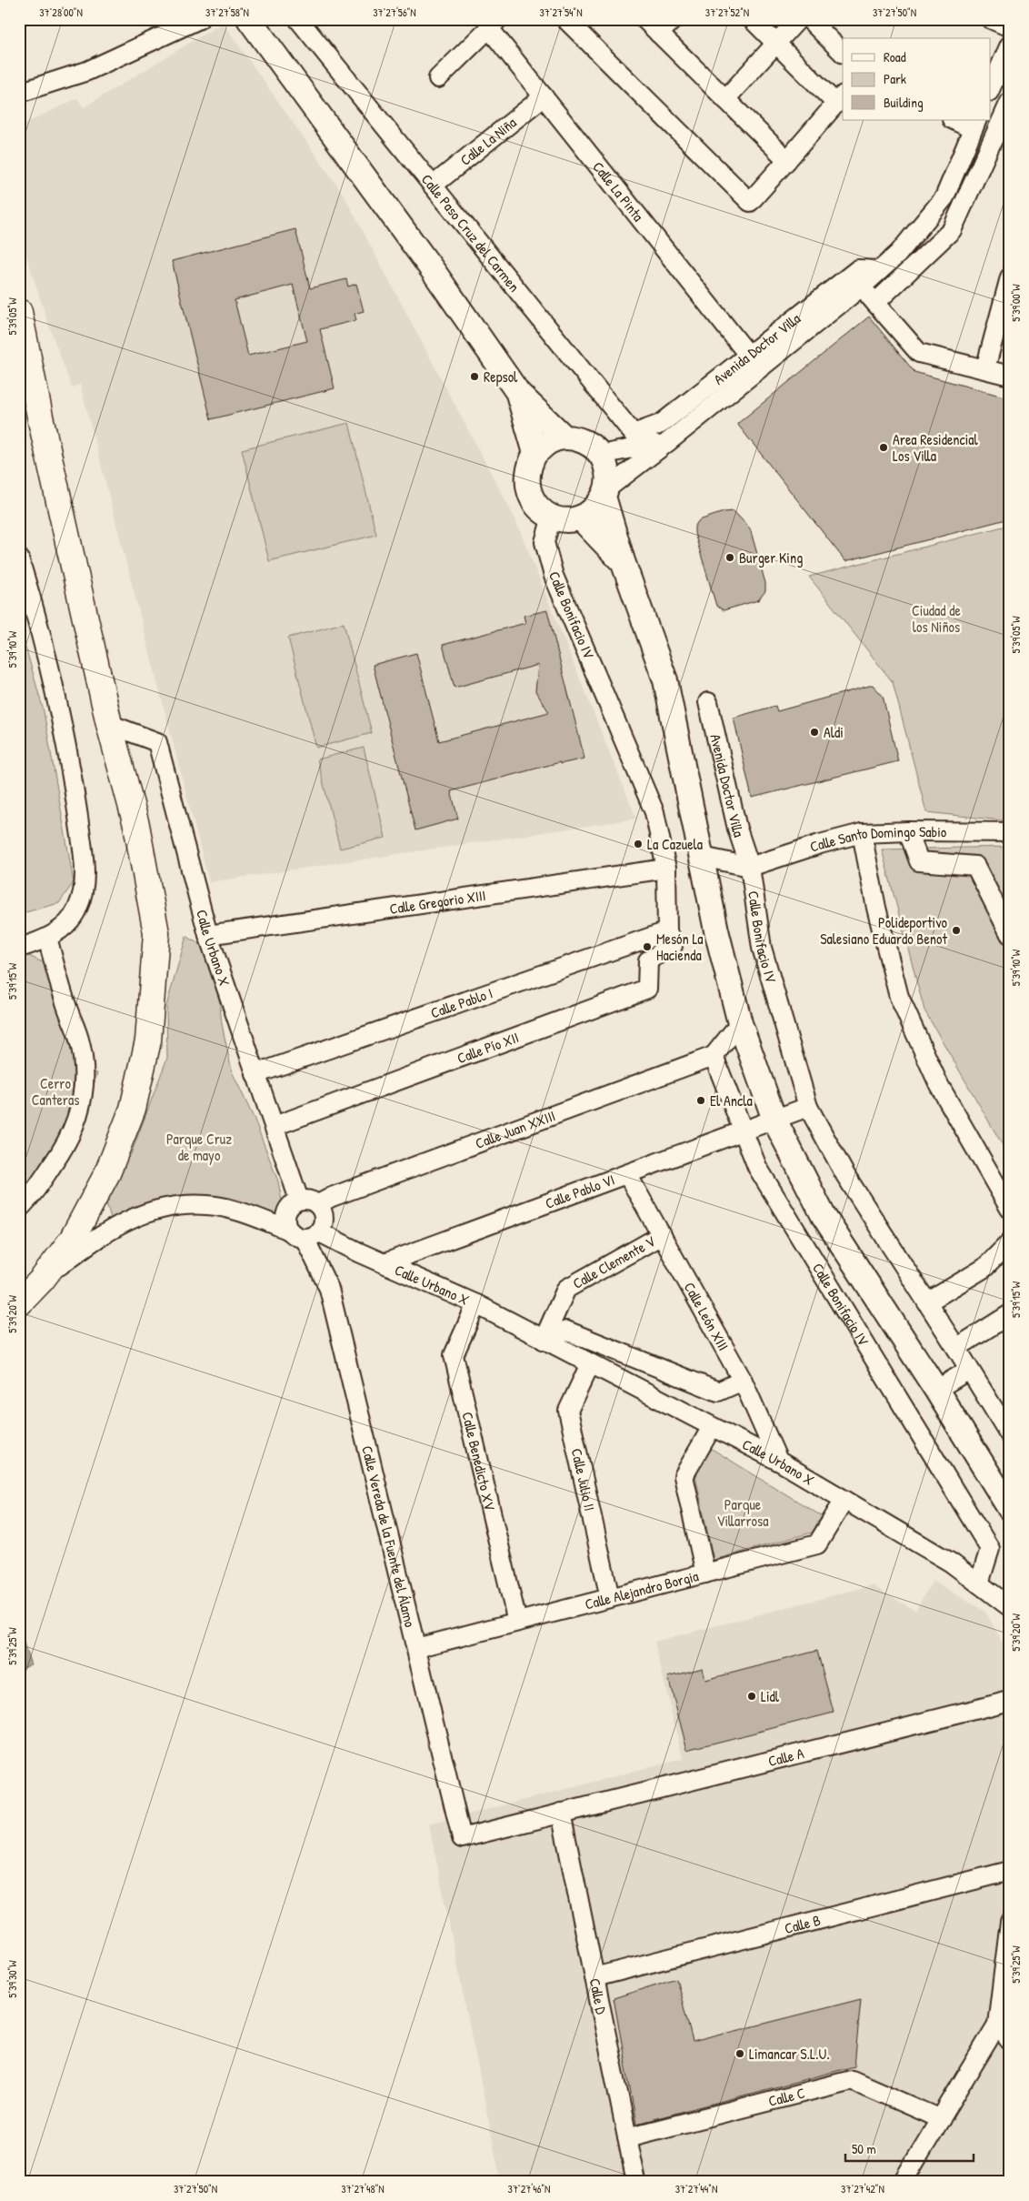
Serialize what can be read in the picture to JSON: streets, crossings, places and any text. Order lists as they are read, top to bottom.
{
  "streets": {
    "street": [
      "Calle La Niña",
      "Calle La Pinta",
      "Calle Paso Cruz del Carmen",
      "Avenida Doctor Villa",
      "Calle Bonifacio IV",
      "Calle Santo Domingo Sabio",
      "Calle Gregorio XIII",
      "Calle Urbano X",
      "Calle Pablo I",
      "Calle Pío XII",
      "Calle Juan XXIII",
      "Calle Pablo VI",
      "Calle Clemente V",
      "Calle León XIII",
      "Calle Benedicto XV",
      "Calle Julio II",
      "Calle Vereda de la Fuente del Álamo",
      "Calle Alejandro Borgia",
      "Calle A",
      "Calle B",
      "Calle D",
      "Calle C"
    ]
  },
  "crossings": [
    ["Calle La Niña", "Calle La Pinta"],
    ["Calle La Niña", "Calle Paso Cruz del Carmen"],
    ["Calle La Pinta", "Avenida Doctor Villa"],
    ["Calle Paso Cruz del Carmen", "Avenida Doctor Villa"],
    ["Avenida Doctor Villa", "Calle Bonifacio IV"],
    ["Avenida Doctor Villa", "Calle Santo Domingo Sabio"],
    ["Calle Bonifacio IV", "Calle Santo Domingo Sabio"],
    ["Calle Bonifacio IV", "Calle Gregorio XIII"],
    ["Calle Bonifacio IV", "Calle Urbano X"],
    ["Calle Bonifacio IV", "Calle Pablo I"],
    ["Calle Bonifacio IV", "Calle Pío XII"],
    ["Calle Bonifacio IV", "Calle Juan XXIII"],
    ["Calle Bonifacio IV", "Calle Pablo VI"],
    ["Calle Gregorio XIII", "Calle Urbano X"],
    ["Calle Urbano X", "Calle Pablo I"],
    ["Calle Urbano X", "Calle Pío XII"],
    ["Calle Urbano X", "Calle Juan XXIII"],
    ["Calle Urbano X", "Calle Pablo VI"],
    ["Calle Urbano X", "Calle Clemente V"],
    ["Calle Urbano X", "Calle León XIII"],
    ["Calle Urbano X", "Calle Benedicto XV"],
    ["Calle Urbano X", "Calle Julio II"],
    ["Calle Urbano X", "Calle Vereda de la Fuente del Álamo"],
    ["Calle Urbano X", "Calle Alejandro Borgia"],
    ["Calle Pablo I", "Calle Pío XII"],
    ["Calle Juan XXIII", "Calle Vereda de la Fuente del Álamo"],
    ["Calle Pablo VI", "Calle León XIII"],
    ["Calle Clemente V", "Calle León XIII"],
    ["Calle Benedicto XV", "Calle Alejandro Borgia"],
    ["Calle Julio II", "Calle Alejandro Borgia"],
    ["Calle Vereda de la Fuente del Álamo", "Calle Alejandro Borgia"],
    ["Calle Vereda de la Fuente del Álamo", "Calle A"],
    ["Calle A", "Calle D"],
    ["Calle B", "Calle D"],
    ["Calle D", "Calle C"]
  ],
  "parks": [
    "Ciudad de los Niños",
    "Cerro Canteras",
    "Parque Cruz de mayo",
    "Parque Villarrosa"
  ],
  "places": [
    "Repsol",
    "Area Residencial Los Villa",
    "Burger King",
    "Aldi",
    "La Cazuela",
    "Polideportivo Salesiano Eduardo Benot",
    "Mesón La Hacienda",
    "El Ancla",
    "Lidl",
    "Limancar S.L.U."
  ],
  "legend": ["Road", "Park", "Building"],
  "scale_bar": "50 m",
  "coordinates": [
    "37°28'00\"N",
    "37°27'58\"N",
    "37°27'56\"N",
    "37°27'54\"N",
    "37°27'52\"N",
    "37°27'50\"N",
    "5°39'00\"W",
    "5°39'05\"W",
    "5°39'10\"W",
    "5°39'15\"W",
    "5°39'20\"W",
    "5°39'25\"W",
    "5°39'30\"W",
    "37°27'48\"N",
    "37°27'46\"N",
    "37°27'44\"N",
    "37°27'42\"N"
  ]
}
